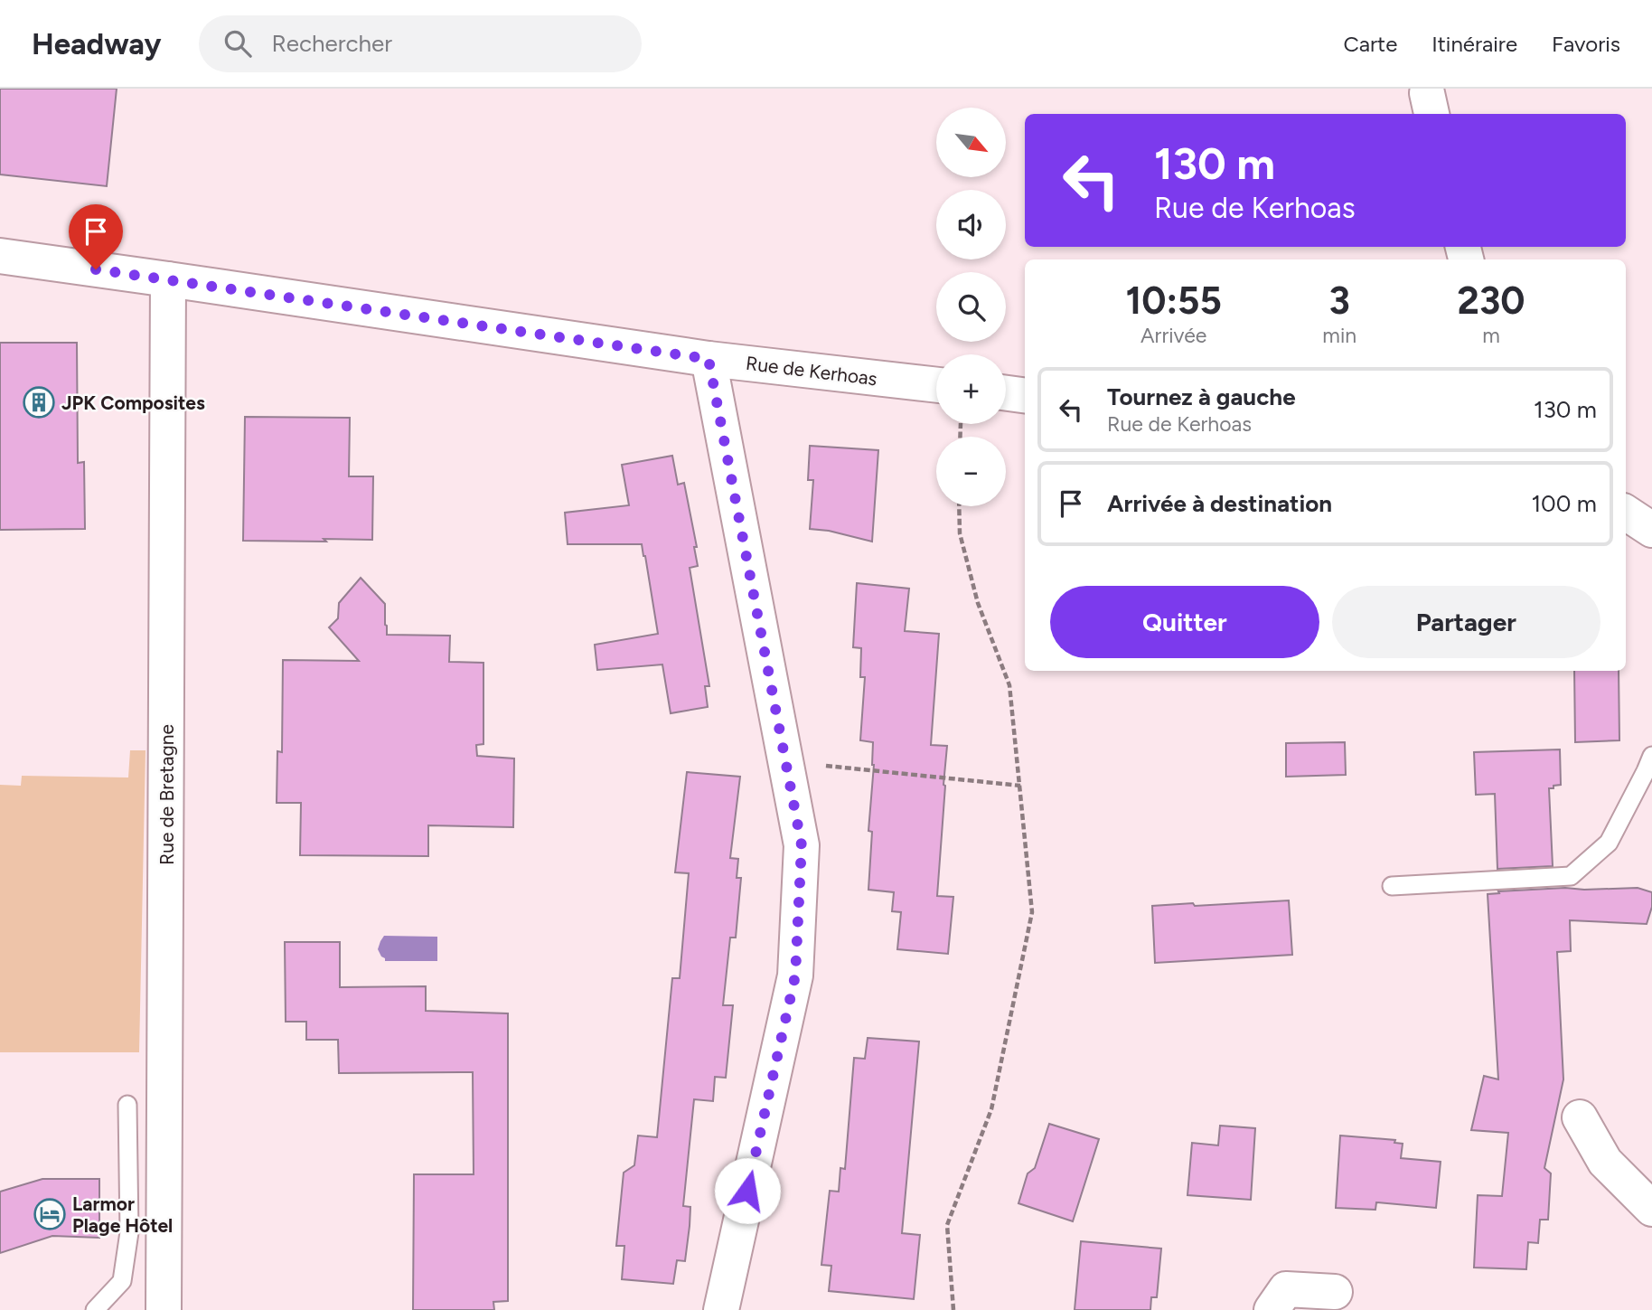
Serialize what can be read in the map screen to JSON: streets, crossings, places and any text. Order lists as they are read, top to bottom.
{
  "streets": {
    "street": ["Rue de Kerhoas", "Rue de Bretagne"]
  },
  "crossings": [
    ["Rue de Kerhoas", "Rue de Bretagne"]
  ],
  "places": {
    "building": ["JPK Composites"],
    "hotel": ["Larmor Plage Hôtel"]
  },
  "north": "bottom right",
  "page": {
    "header": "Headway",
    "search": "Rechercher",
    "nav": ["Carte", "Itinéraire", "Favoris"],
    "map_buttons": ["+", "−"],
    "turn": ["130 m", "Rue de Kerhoas"],
    "eta": [
      "10:55",
      "Arrivée",
      "3",
      "min",
      "230",
      "m"
    ],
    "list": [
      {
        "name": "Tournez à gauche",
        "note": "Rue de Kerhoas",
        "value": "130 m"
      },
      {
        "name": "Arrivée à destination",
        "value": "100 m"
      }
    ],
    "buttons": ["Quitter", "Partager"]
  }
}
